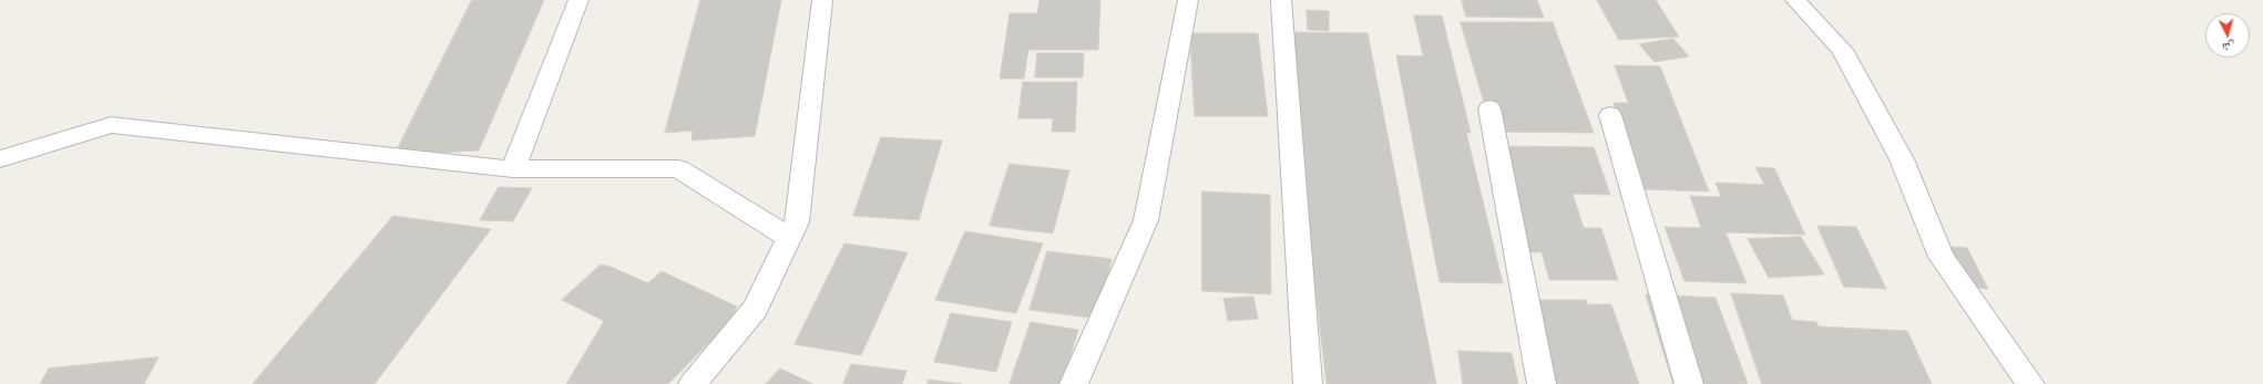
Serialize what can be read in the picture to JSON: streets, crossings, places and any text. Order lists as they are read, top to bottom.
{
  "north": "bottom"
}
